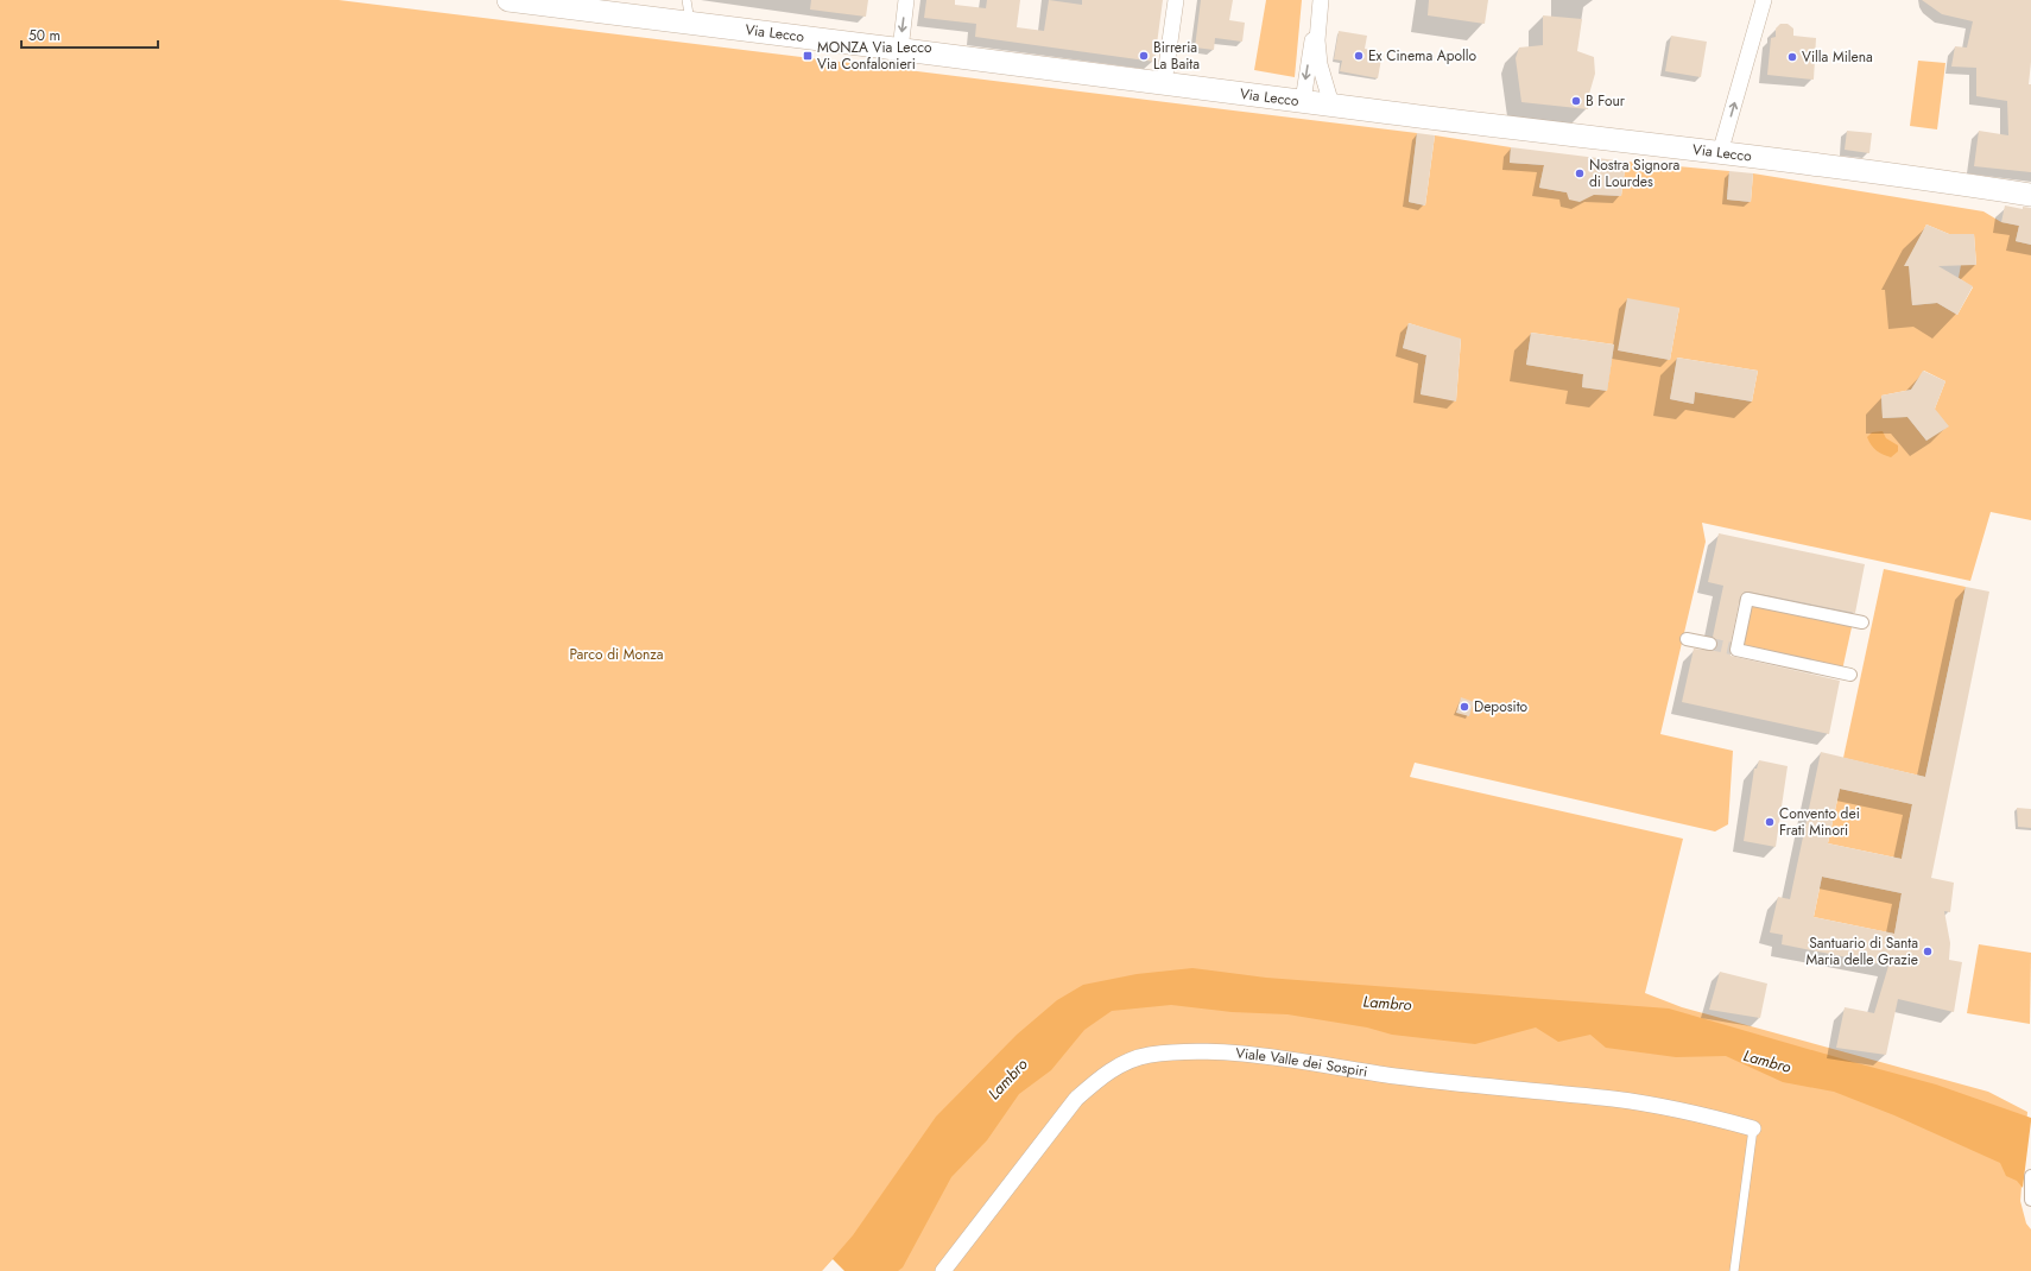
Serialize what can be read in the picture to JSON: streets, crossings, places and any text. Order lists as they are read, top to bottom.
{
  "streets": {
    "main road": ["Via Lecco"],
    "street": ["Viale Valle dei Sospiri"]
  },
  "water": ["Lambro"],
  "parks": ["Parco di Monza"],
  "places": {
    "transit": ["MONZA Via Lecco Via Confalonieri"],
    "other": [
      "Birreria La Baita",
      "Ex Cinema Apollo",
      "Villa Milena",
      "B Four",
      "Nostra Signora di Lourdes",
      "Deposito",
      "Convento dei Frati Minori",
      "Santuario di Santa Maria delle Grazie"
    ]
  },
  "scale_bar": "50 m"
}
